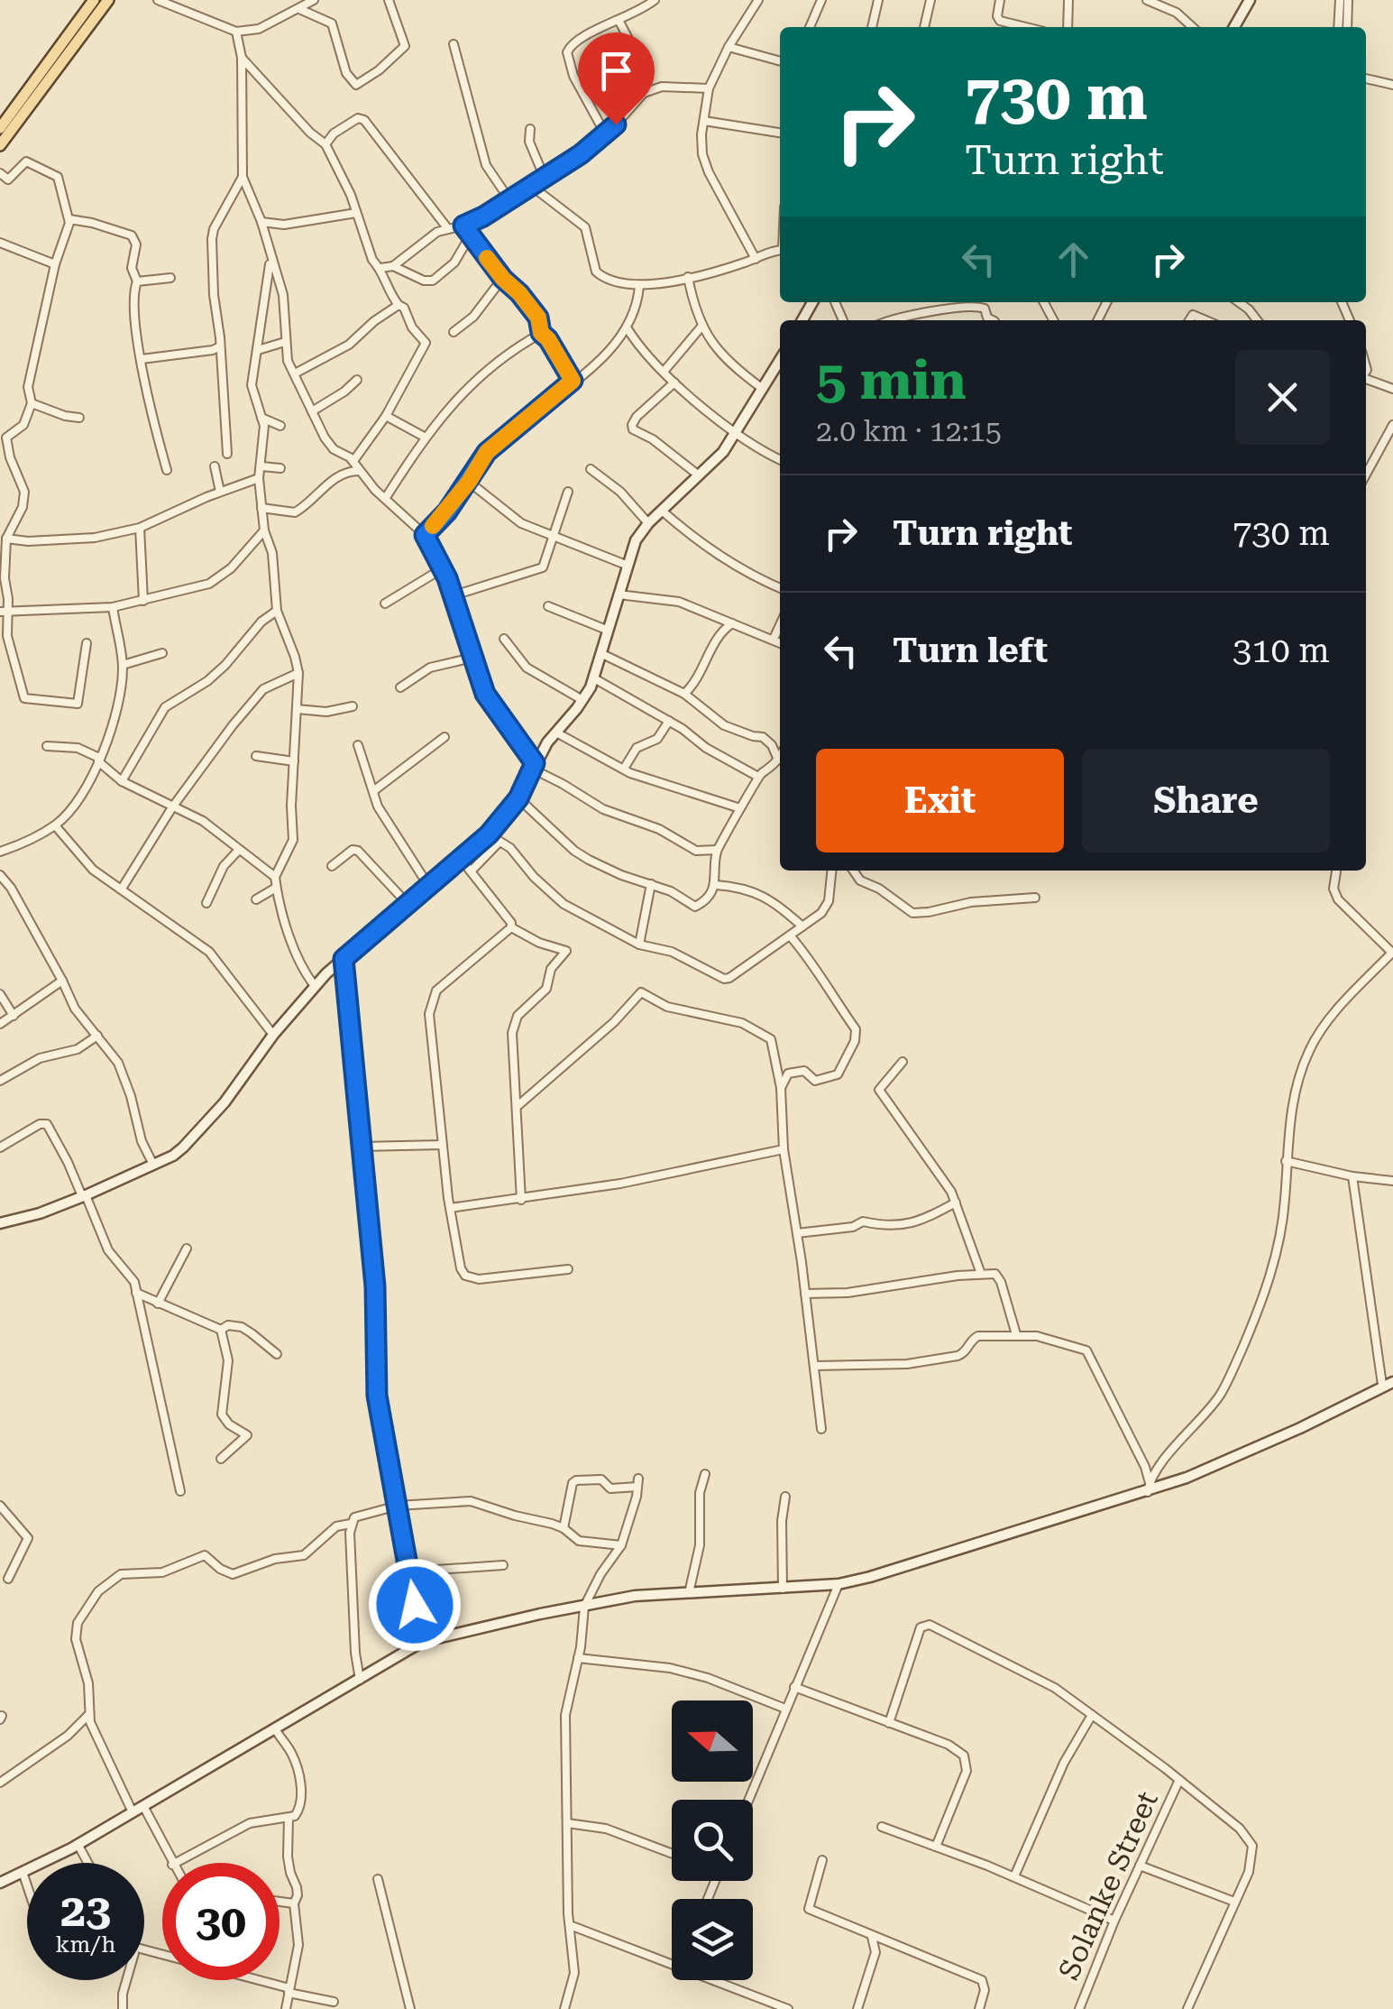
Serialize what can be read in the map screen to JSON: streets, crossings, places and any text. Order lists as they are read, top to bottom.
{
  "streets": {
    "street": ["Solanke Street"]
  },
  "north": "left",
  "page": {
    "turn": ["730 m", "Turn right"],
    "heading": ["5 min", "2.0 km · 12:15"],
    "list": [
      {
        "name": "Turn right",
        "value": "730 m"
      },
      {
        "name": "Turn left",
        "value": "310 m"
      }
    ],
    "buttons": ["Exit", "Share"],
    "speed": "23 km/h",
    "limit": "30"
  }
}
